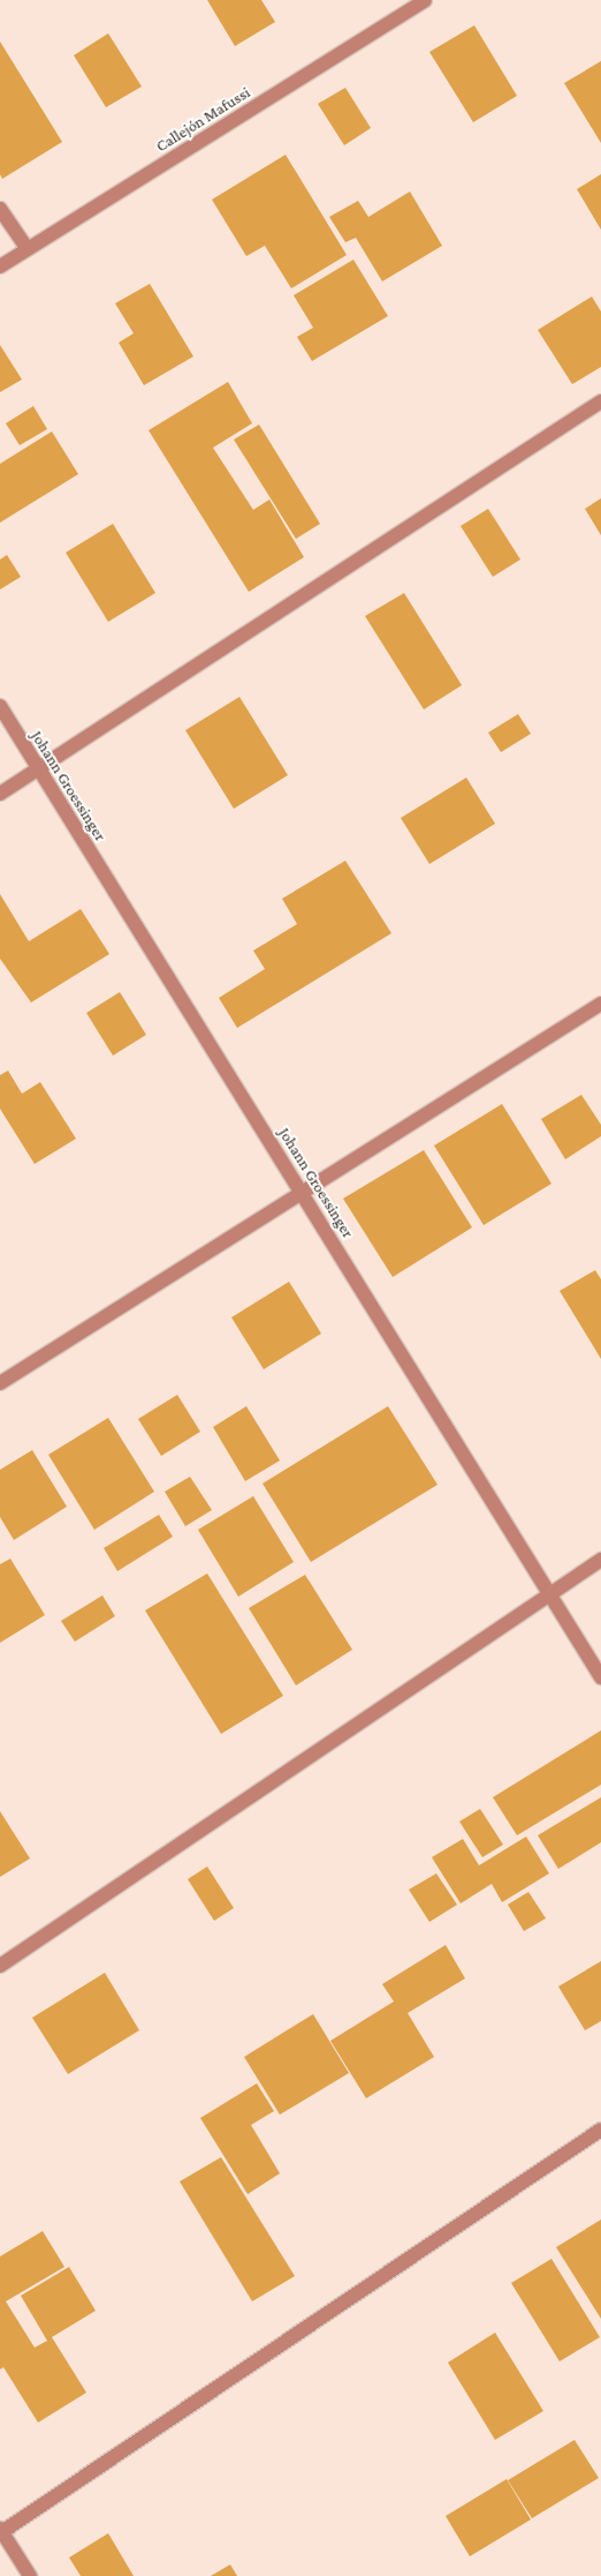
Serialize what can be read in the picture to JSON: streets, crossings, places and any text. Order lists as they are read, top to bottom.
{
  "streets": {
    "street": ["Callejón Mafussi", "Johann Groessinger"]
  }
}
